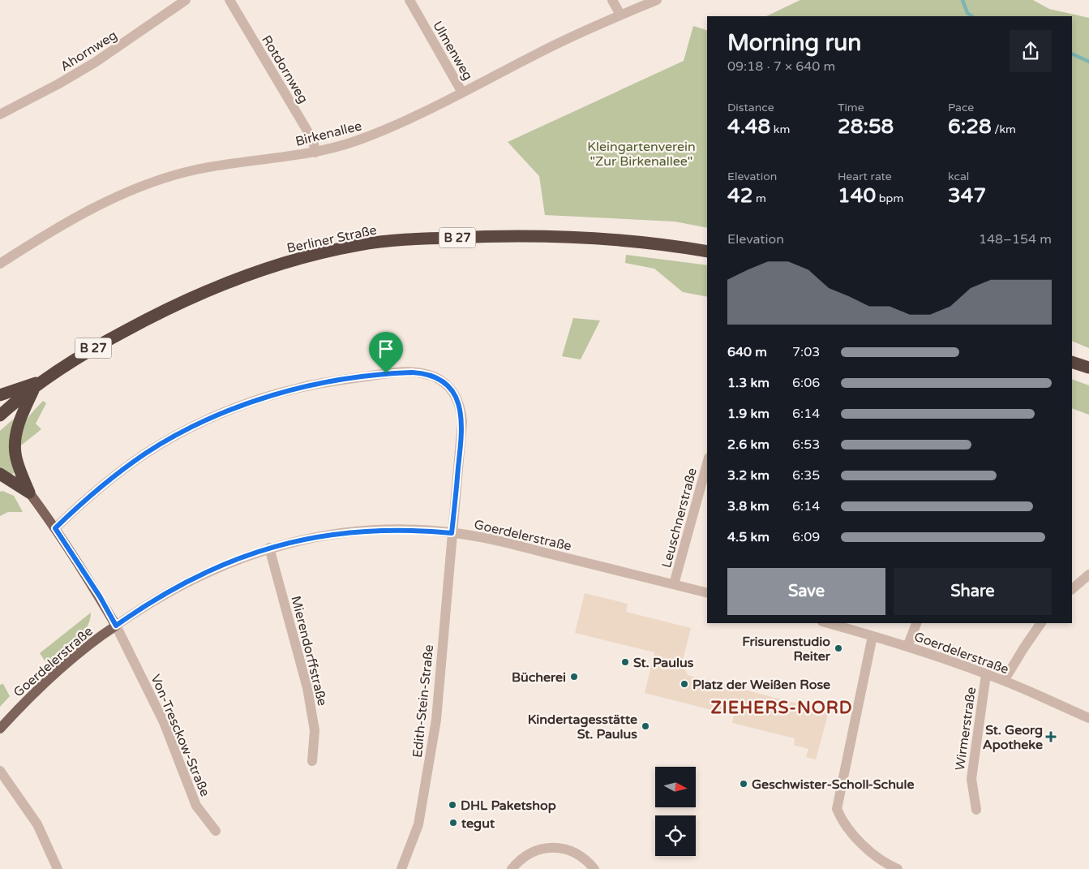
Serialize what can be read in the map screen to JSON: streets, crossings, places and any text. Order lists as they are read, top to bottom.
{
  "streets": {
    "highway": ["B 27", "Berliner Straße"],
    "main road": ["Goerdelerstraße"],
    "street": [
      "Ahornweg",
      "Ulmenweg",
      "Rotdornweg",
      "Birkenallee",
      "Leuschnerstraße",
      "Mierendorffstraße",
      "Edith-Stein-Straße",
      "Wirmerstraße",
      "Von-Tresckow-Straße"
    ]
  },
  "crossings": [
    ["Ulmenweg", "Birkenallee"],
    ["Rotdornweg", "Birkenallee"],
    ["Leuschnerstraße", "Goerdelerstraße"],
    ["Goerdelerstraße", "Mierendorffstraße"],
    ["Goerdelerstraße", "Edith-Stein-Straße"],
    ["Goerdelerstraße", "Wirmerstraße"],
    ["Goerdelerstraße", "Von-Tresckow-Straße"]
  ],
  "districts": ["ZIEHERS-NORD"],
  "parks": ["Kleingartenverein \"Zur Birkenallee\""],
  "places": {
    "other": [
      "Frisurenstudio Reiter",
      "St. Paulus",
      "Bücherei",
      "Platz der Weißen Rose",
      "Kindertagesstätte St. Paulus",
      "Geschwister-Scholl-Schule",
      "DHL Paketshop",
      "tegut"
    ],
    "health": ["St. Georg Apotheke"]
  },
  "north": "right",
  "page": {
    "heading": ["Morning run", "09:18 · 7 × 640 m"],
    "stats": [
      ["Distance", "4.48 km"],
      ["Time", "28:58"],
      ["Pace", "6:28 /km"],
      ["Elevation", "42 m"],
      ["Heart rate", "140 bpm"],
      ["kcal", "347"]
    ],
    "chart": ["Elevation", "148–154 m"],
    "list": [
      {
        "name": "640 m",
        "note": "7:03"
      },
      {
        "name": "1.3 km",
        "note": "6:06"
      },
      {
        "name": "1.9 km",
        "note": "6:14"
      },
      {
        "name": "2.6 km",
        "note": "6:53"
      },
      {
        "name": "3.2 km",
        "note": "6:35"
      },
      {
        "name": "3.8 km",
        "note": "6:14"
      },
      {
        "name": "4.5 km",
        "note": "6:09"
      }
    ],
    "buttons": ["Save", "Share"]
  }
}
